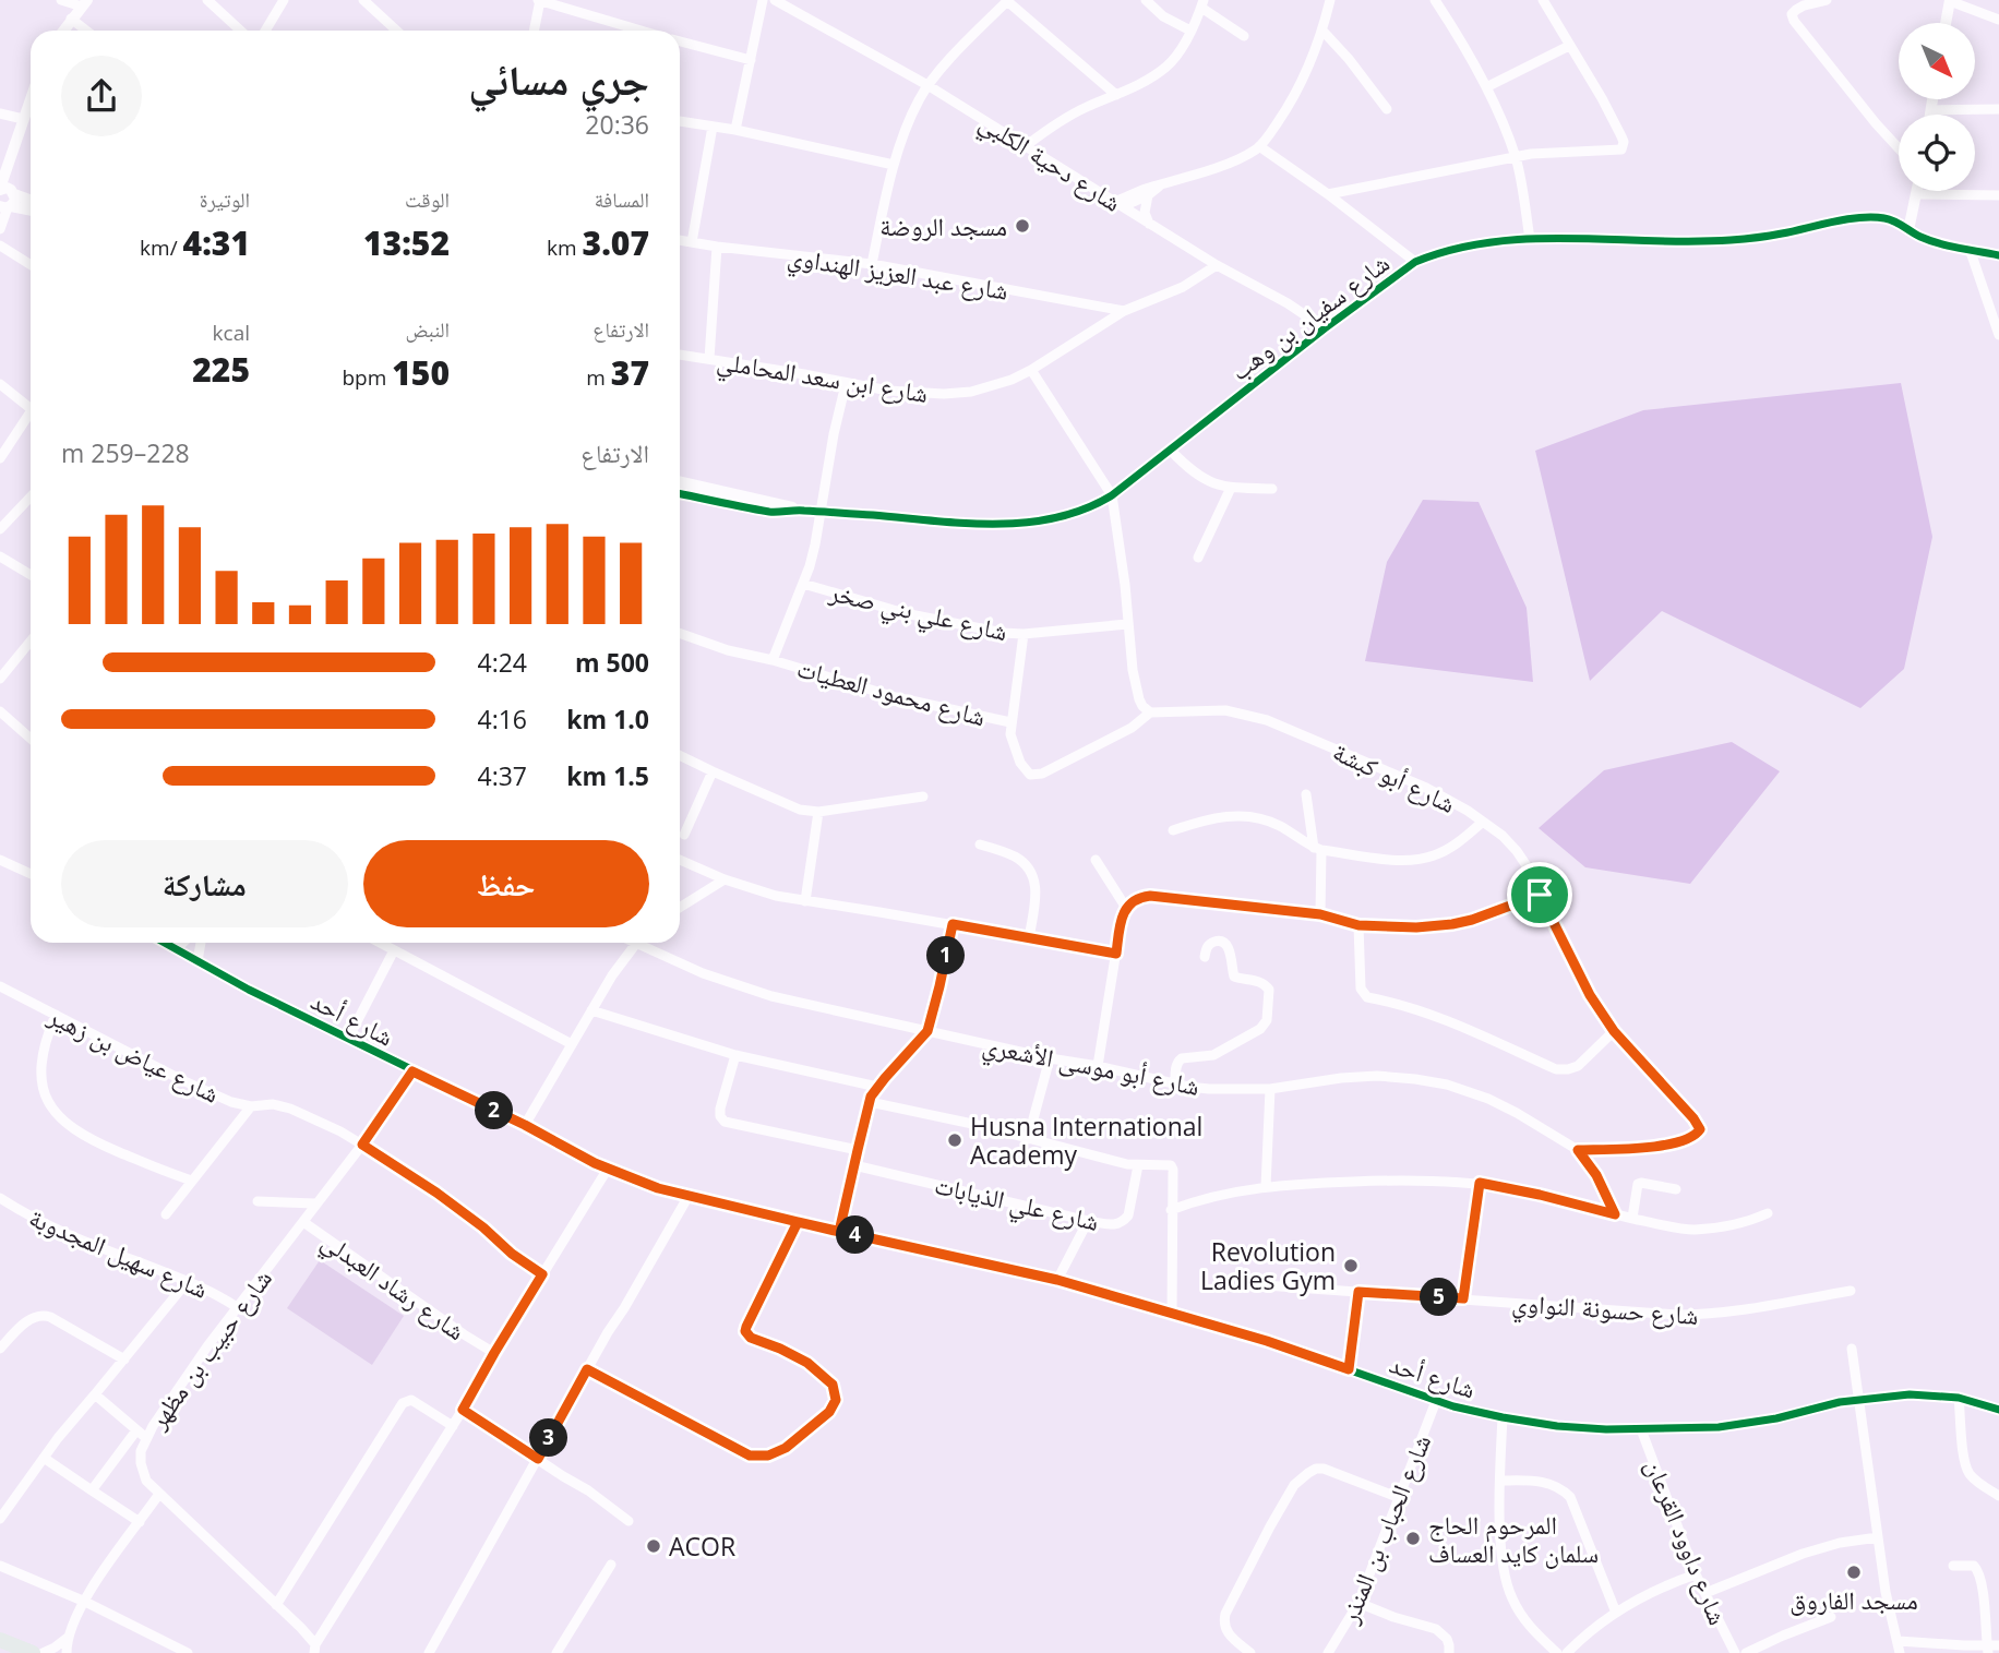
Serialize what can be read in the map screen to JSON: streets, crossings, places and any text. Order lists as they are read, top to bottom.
{
  "streets": {
    "street": [
      "شارع دحية الكلبي",
      "شارع عبد العزيز الهنداوي",
      "شارع سفيان بن وهب",
      "شارع ابن سعد المحاملي",
      "شارع علي بني صخر",
      "شارع محمود العطيات",
      "شارع أبو كبشة",
      "شارع أحد",
      "شارع عياض بن زهير",
      "شارع أبو موسى الأشعري",
      "شارع علي الذيابات",
      "شارع سهيل المجدوبة",
      "شارع رشاد العبدلي",
      "شارع حسونة النواوي",
      "شارع حبيب بن مظهر",
      "شارع الحباب بن المنذر",
      "شارع داوود القرعان"
    ]
  },
  "crossings": [
    ["شارع دحية الكلبي", "شارع سفيان بن وهب"],
    ["شارع دحية الكلبي", "شارع ابن سعد المحاملي"],
    ["شارع عبد العزيز الهنداوي", "شارع ابن سعد المحاملي"],
    ["شارع علي بني صخر", "شارع محمود العطيات"],
    ["شارع محمود العطيات", "شارع أبو كبشة"],
    ["شارع أبو كبشة", "شارع أبو موسى الأشعري"],
    ["شارع أحد", "شارع حبيب بن مظهر"],
    ["شارع أحد", "شارع الحباب بن المنذر"],
    ["شارع أحد", "شارع داوود القرعان"],
    ["شارع عياض بن زهير", "شارع حبيب بن مظهر"],
    ["شارع سهيل المجدوبة", "شارع حبيب بن مظهر"],
    ["شارع رشاد العبدلي", "شارع حبيب بن مظهر"]
  ],
  "places": [
    "مسجد الروضة",
    "Husna International Academy",
    "Revolution Ladies Gym",
    "المرحوم الحاج سلمان كايد العساف",
    "ACOR",
    "مسجد الفاروق"
  ],
  "north": "bottom right",
  "page": {
    "heading": ["جري مسائي", "20:36"],
    "stats": [
      ["المسافة", "3.07 km"],
      ["الوقت", "13:52"],
      ["الوتيرة", "4:31 /km"],
      ["الارتفاع", "37 m"],
      ["النبض", "150 bpm"],
      ["kcal", "225"]
    ],
    "chart": ["الارتفاع", "228–259 m"],
    "list": [
      {
        "name": "500 m",
        "note": "4:24"
      },
      {
        "name": "1.0 km",
        "note": "4:16"
      },
      {
        "name": "1.5 km",
        "note": "4:37"
      }
    ],
    "buttons": ["حفظ", "مشاركة"],
    "pins": [
      "1",
      "2",
      "4",
      "5",
      "3"
    ]
  }
}
